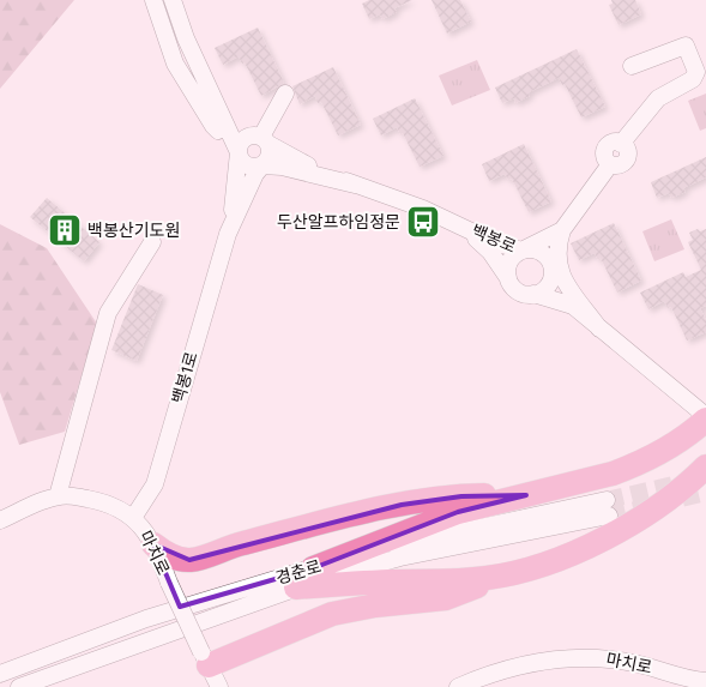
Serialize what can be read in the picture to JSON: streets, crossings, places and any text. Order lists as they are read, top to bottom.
{
  "streets": {
    "street": [
      "백봉로",
      "백봉1로",
      "마치로",
      "경춘로"
    ]
  },
  "crossings": [
    ["백봉로", "백봉1로"],
    ["백봉1로", "마치로"]
  ],
  "places": {
    "bus stop": ["두산알프하임정문"],
    "building": ["백봉산기도원"]
  }
}
